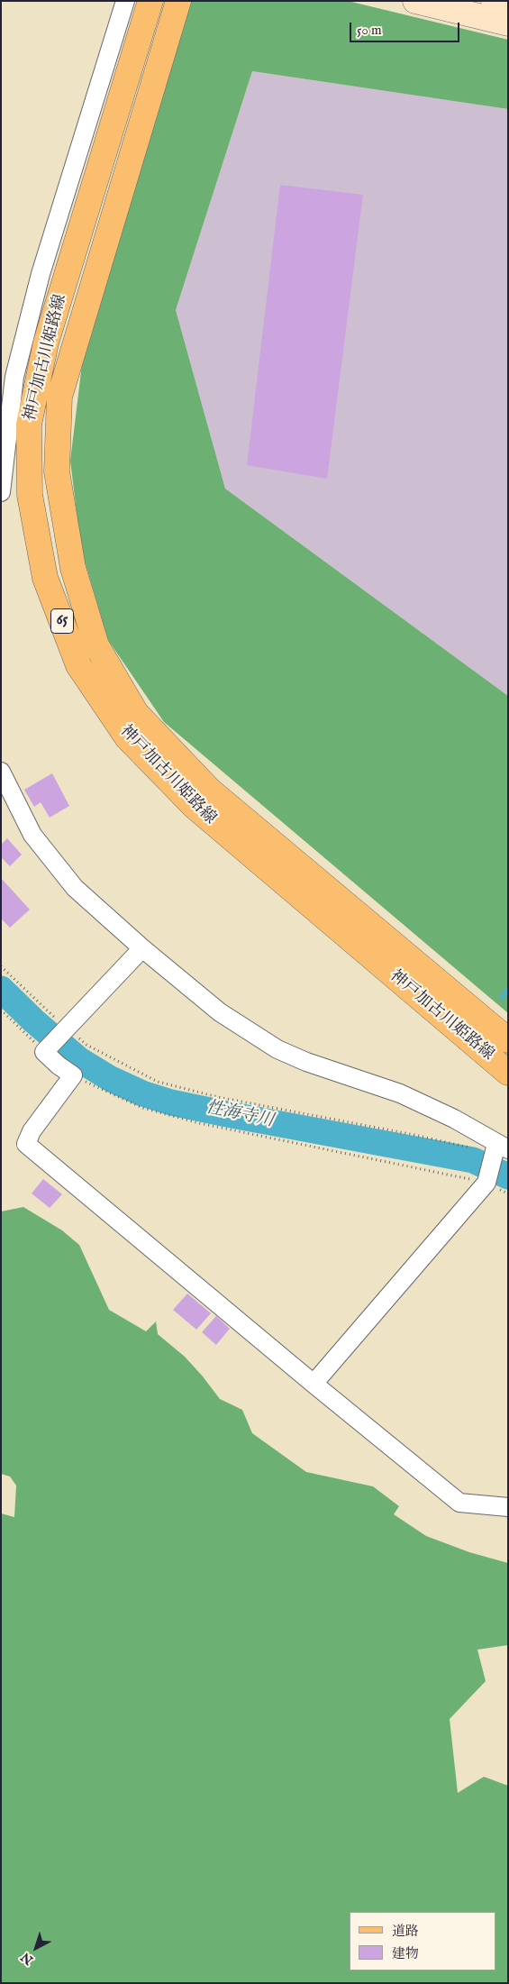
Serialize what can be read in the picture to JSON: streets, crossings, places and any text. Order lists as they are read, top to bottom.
{
  "streets": {
    "main road": ["神戸加古川姫路線", "65"]
  },
  "water": ["性海寺川"],
  "legend": ["道路", "建物"],
  "scale_bar": "50 m",
  "north": "bottom left"
}
